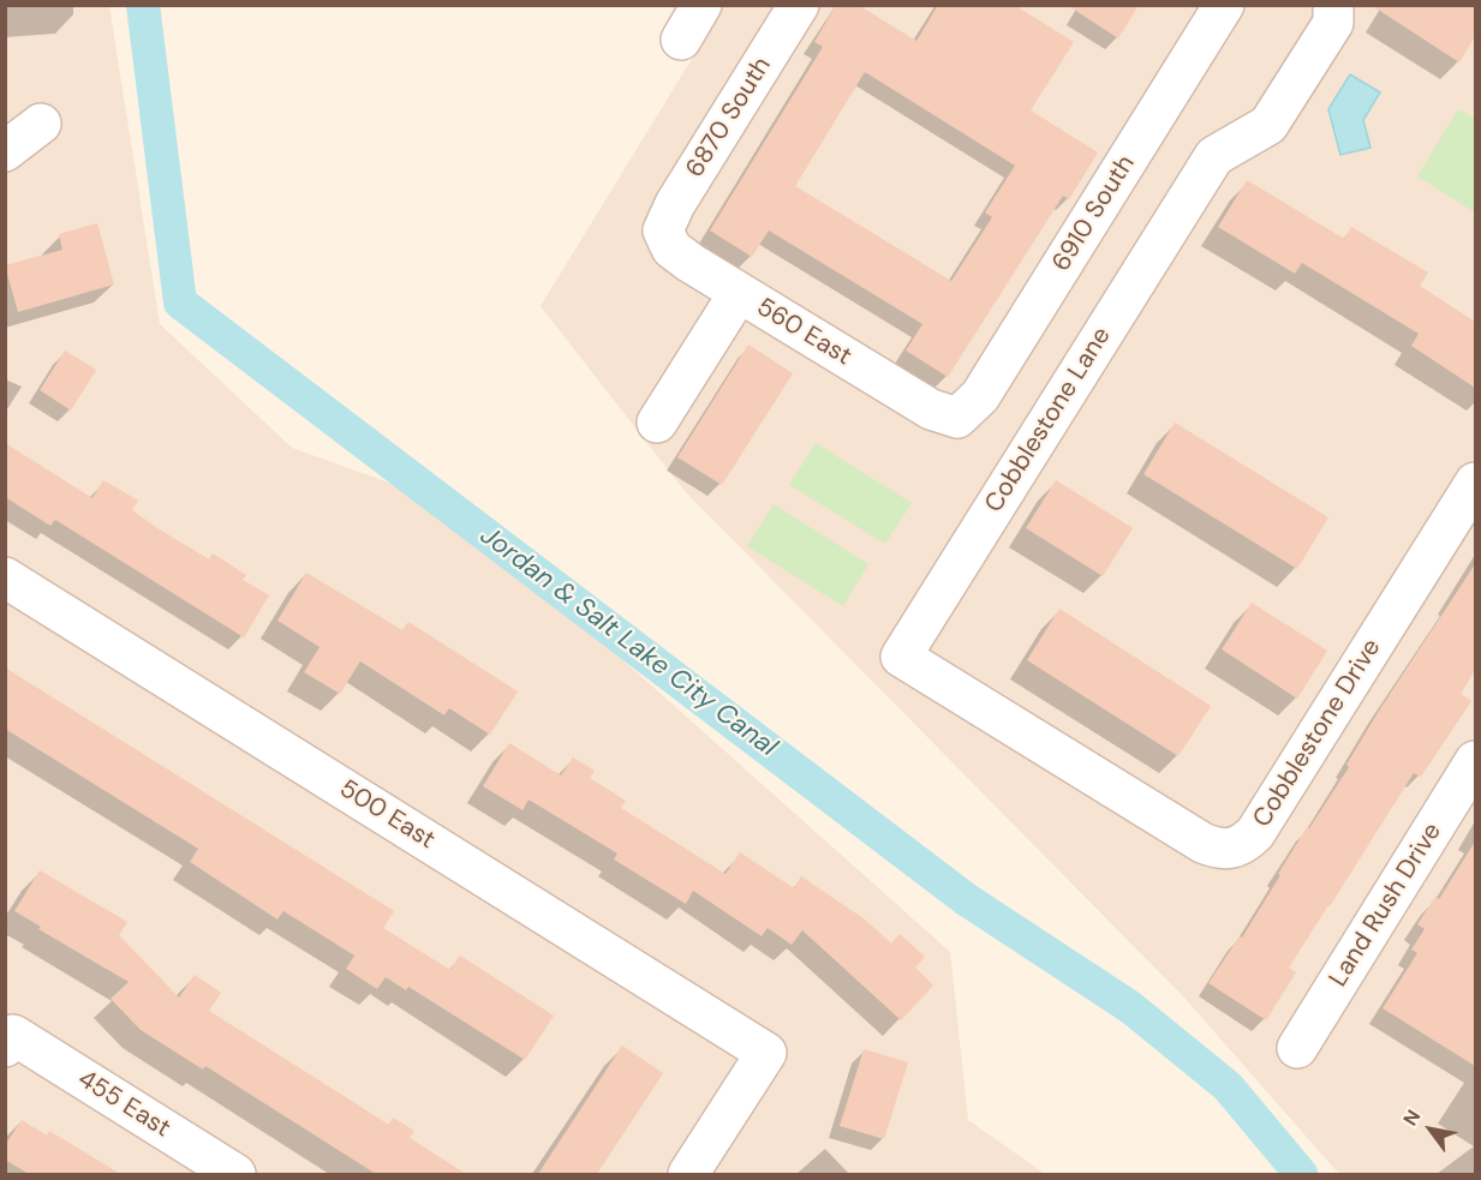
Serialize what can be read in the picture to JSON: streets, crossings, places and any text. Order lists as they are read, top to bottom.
{
  "streets": {
    "street": [
      "6870 South",
      "6910 South",
      "560 East",
      "Cobblestone Lane",
      "Cobblestone Drive",
      "500 East",
      "Land Rush Drive",
      "455 East"
    ]
  },
  "crossings": [
    ["6870 South", "560 East"],
    ["6910 South", "560 East"],
    ["Cobblestone Lane", "Cobblestone Drive"]
  ],
  "water": ["Jordan & Salt Lake City Canal"],
  "north": "top left"
}
